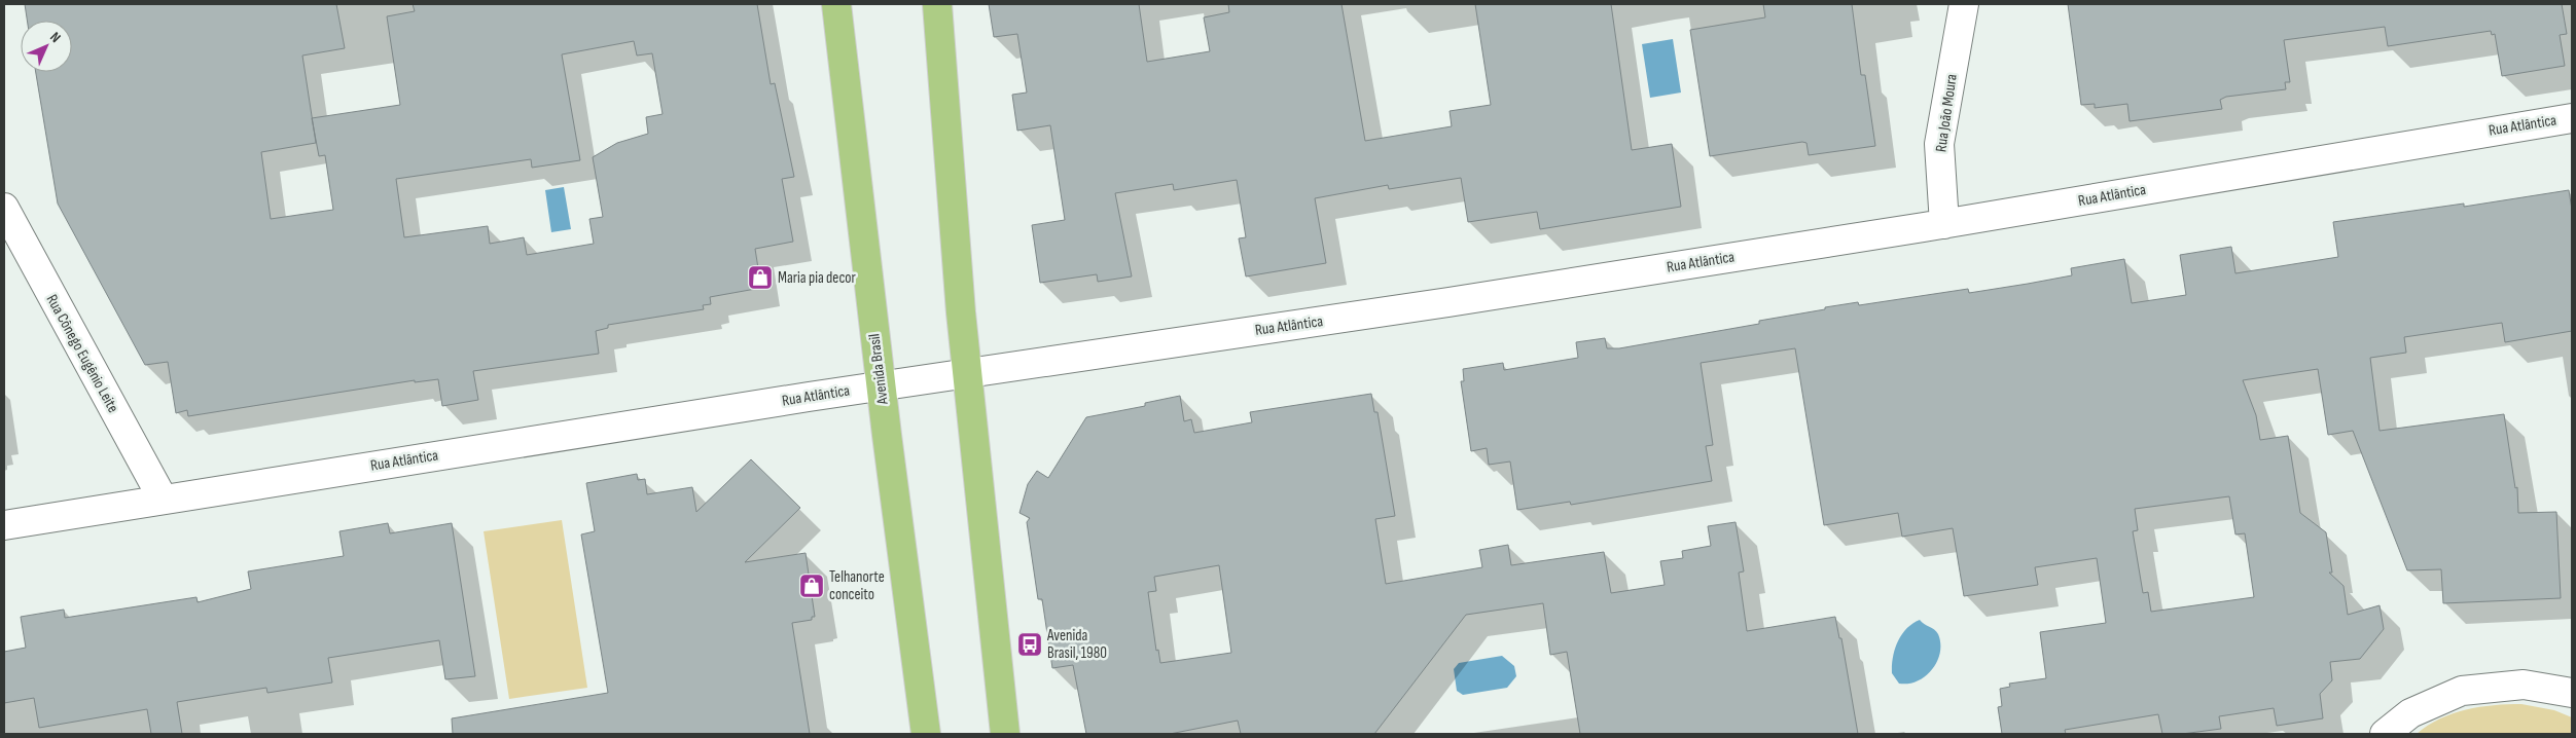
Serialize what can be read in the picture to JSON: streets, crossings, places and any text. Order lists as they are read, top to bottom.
{
  "streets": {
    "main road": ["Avenida Brasil"],
    "street": ["Rua João Moura", "Rua Atlântica", "Rua Cônego Eugênio Leite"]
  },
  "crossings": [
    ["Rua João Moura", "Rua Atlântica"],
    ["Rua Atlântica", "Rua Cônego Eugênio Leite"],
    ["Rua Atlântica", "Avenida Brasil"]
  ],
  "places": {
    "shop": ["Maria pia decor", "Telhanorte conceito"],
    "bus stop": ["Avenida Brasil, 1980"]
  },
  "north": "top right"
}
